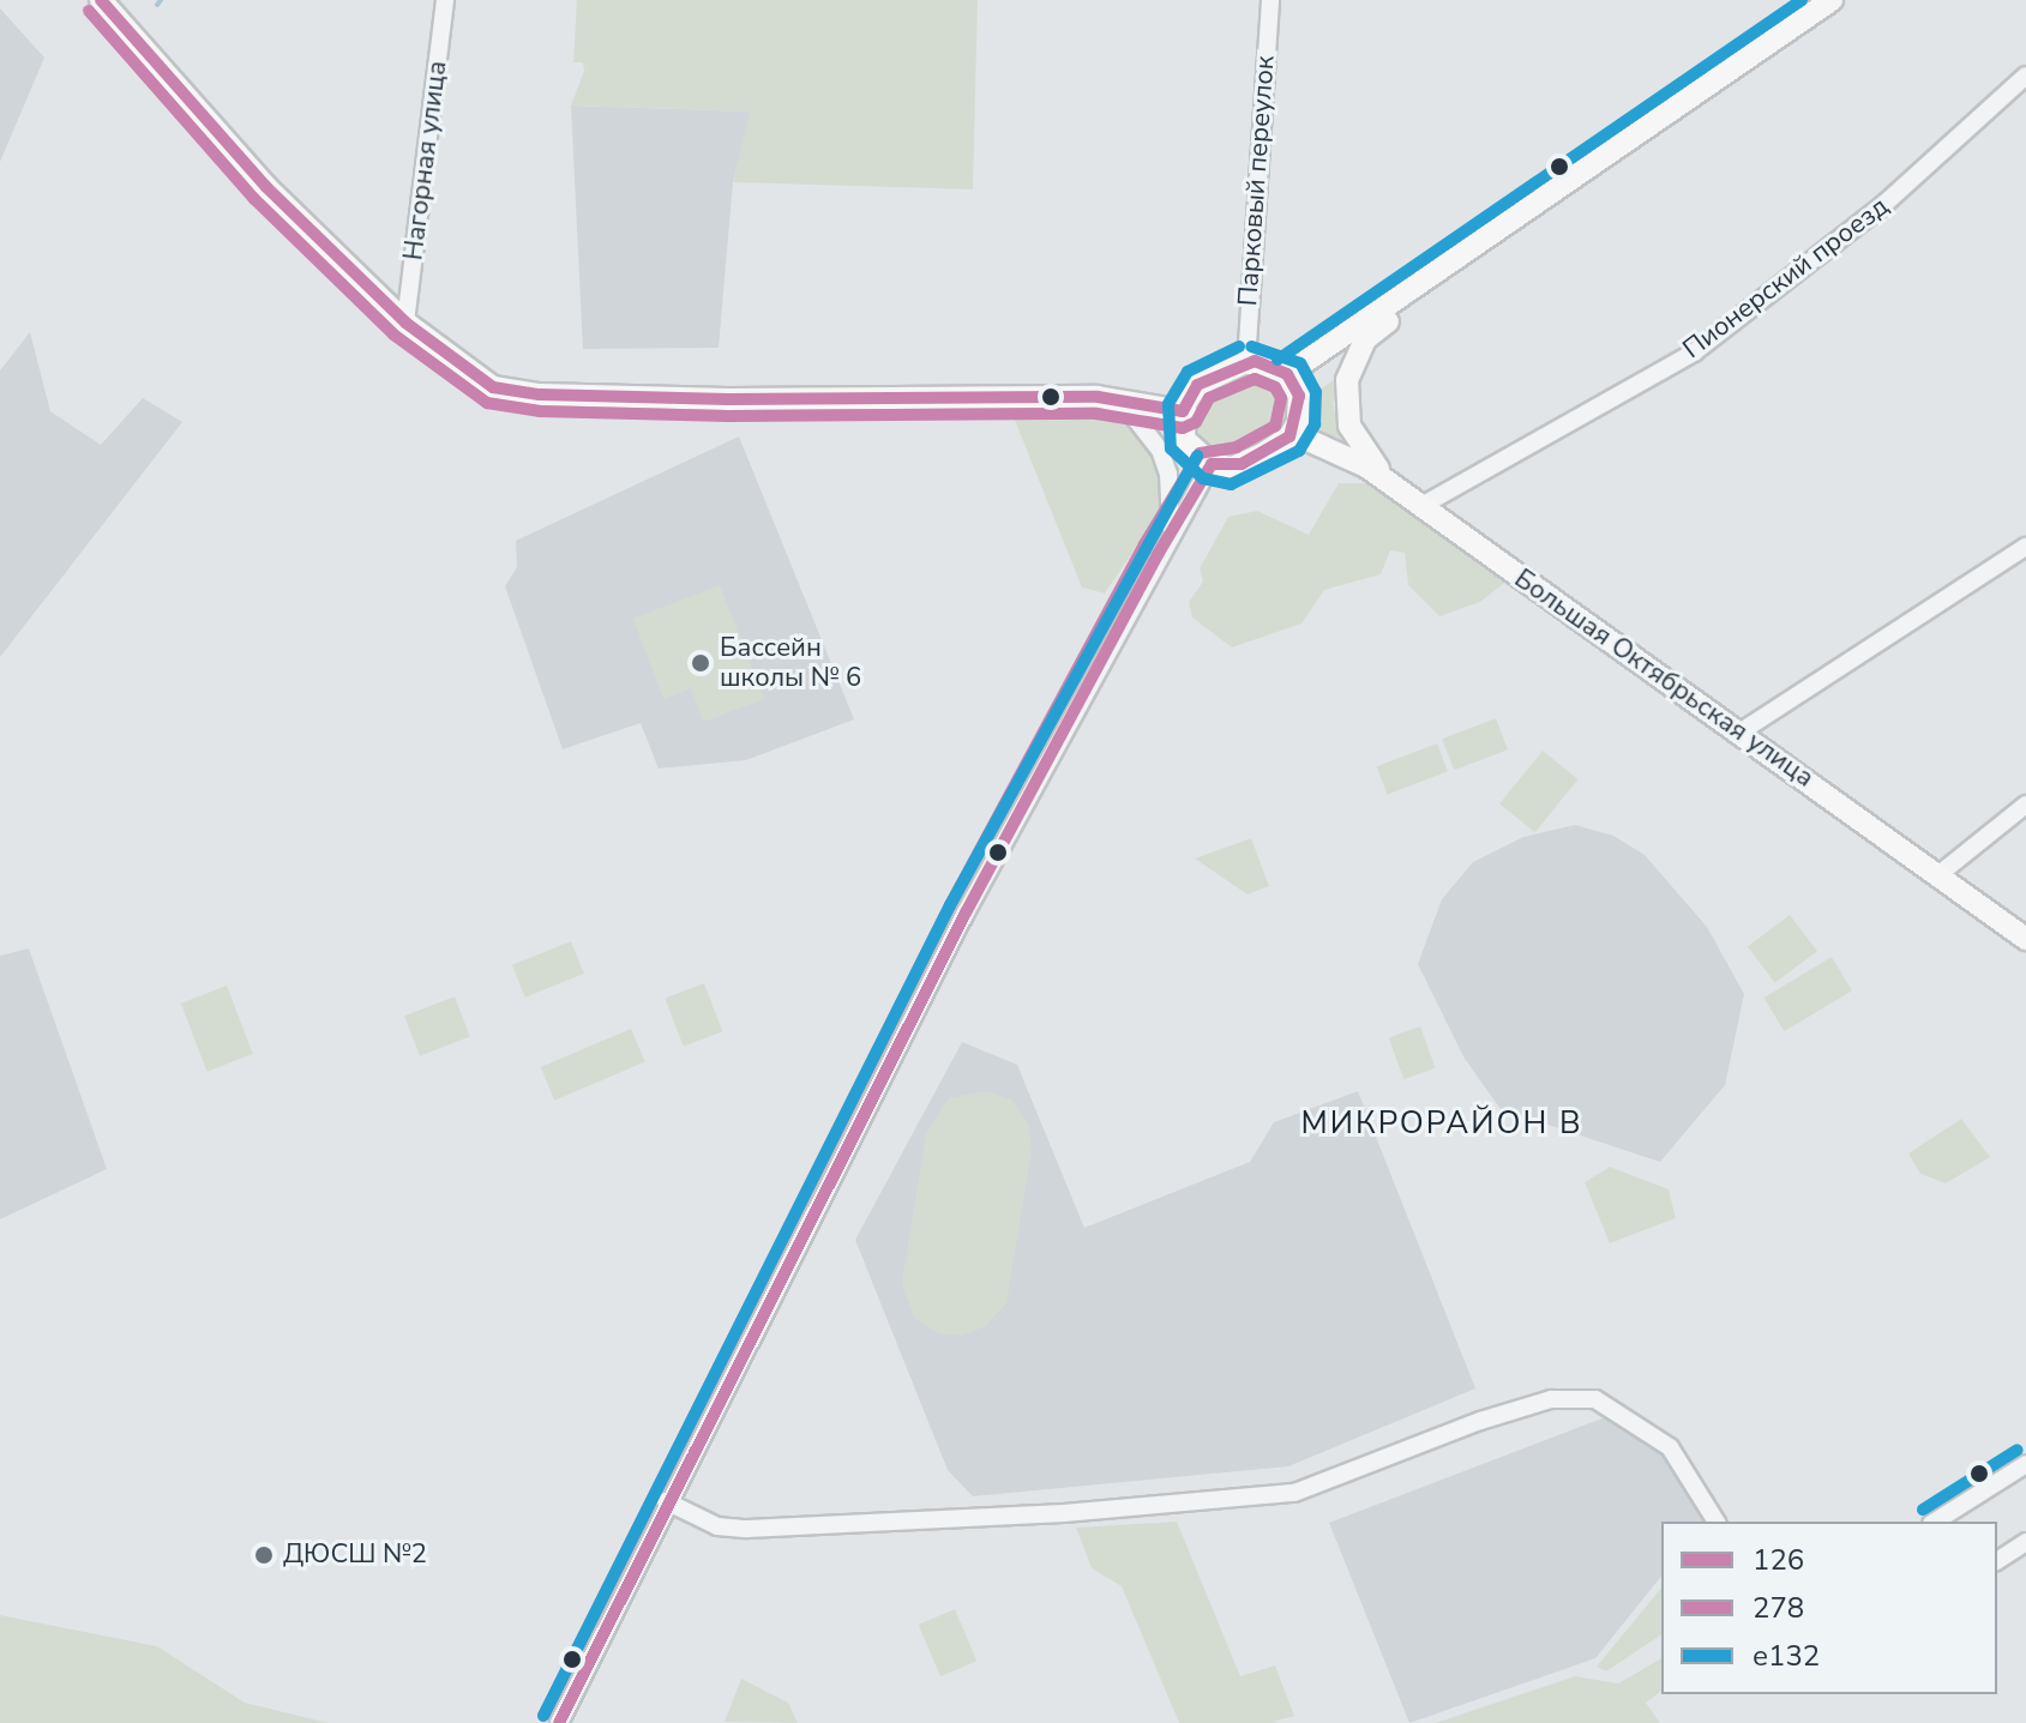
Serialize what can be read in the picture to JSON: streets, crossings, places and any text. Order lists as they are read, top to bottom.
{
  "streets": {
    "main road": ["Большая Октябрьская улица"],
    "street": ["Нагорная улица", "Парковый переулок", "Пионерский проезд"]
  },
  "crossings": [
    ["Парковый переулок", "Большая Октябрьская улица"],
    ["Пионерский проезд", "Большая Октябрьская улица"]
  ],
  "districts": ["МИКРОРАЙОН В"],
  "places": ["Бассейн школы № 6", "ДЮСШ №2"],
  "lines": ["transit line 126", "transit line е132", "transit line 278"],
  "legend": ["126", "278", "е132"]
}
